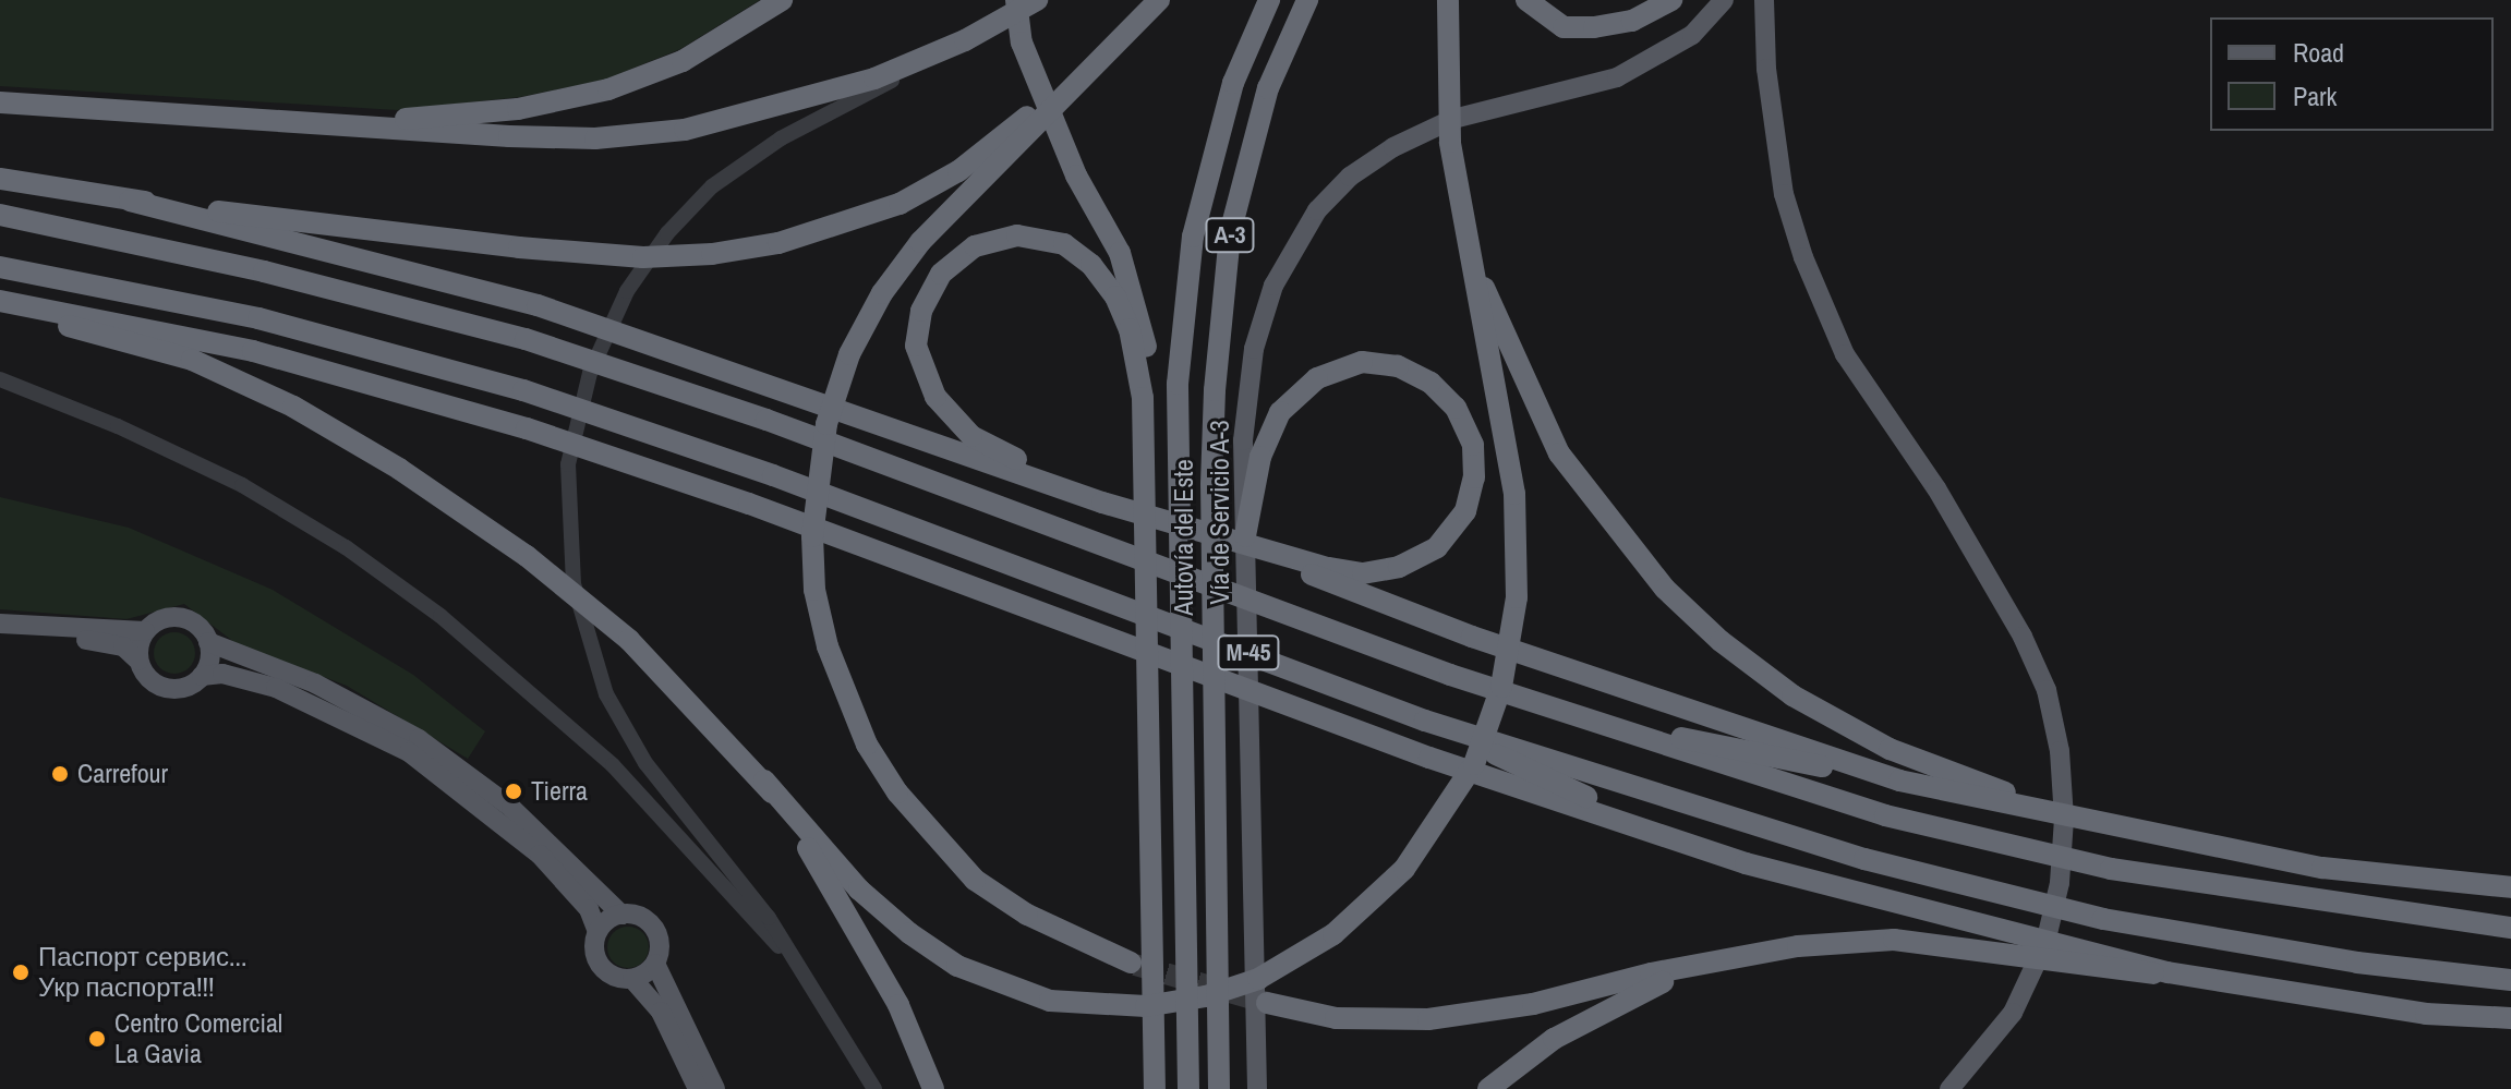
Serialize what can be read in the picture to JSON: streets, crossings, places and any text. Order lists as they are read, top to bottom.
{
  "streets": {
    "highway": ["A-3", "Autovía del Este", "M-45"],
    "main road": ["Vía de Servicio A-3"]
  },
  "places": [
    "Carrefour",
    "Tierra",
    "Паспорт сервис... Укр паспорта!!!",
    "Centro Comercial La Gavia"
  ],
  "legend": ["Road", "Park"]
}
